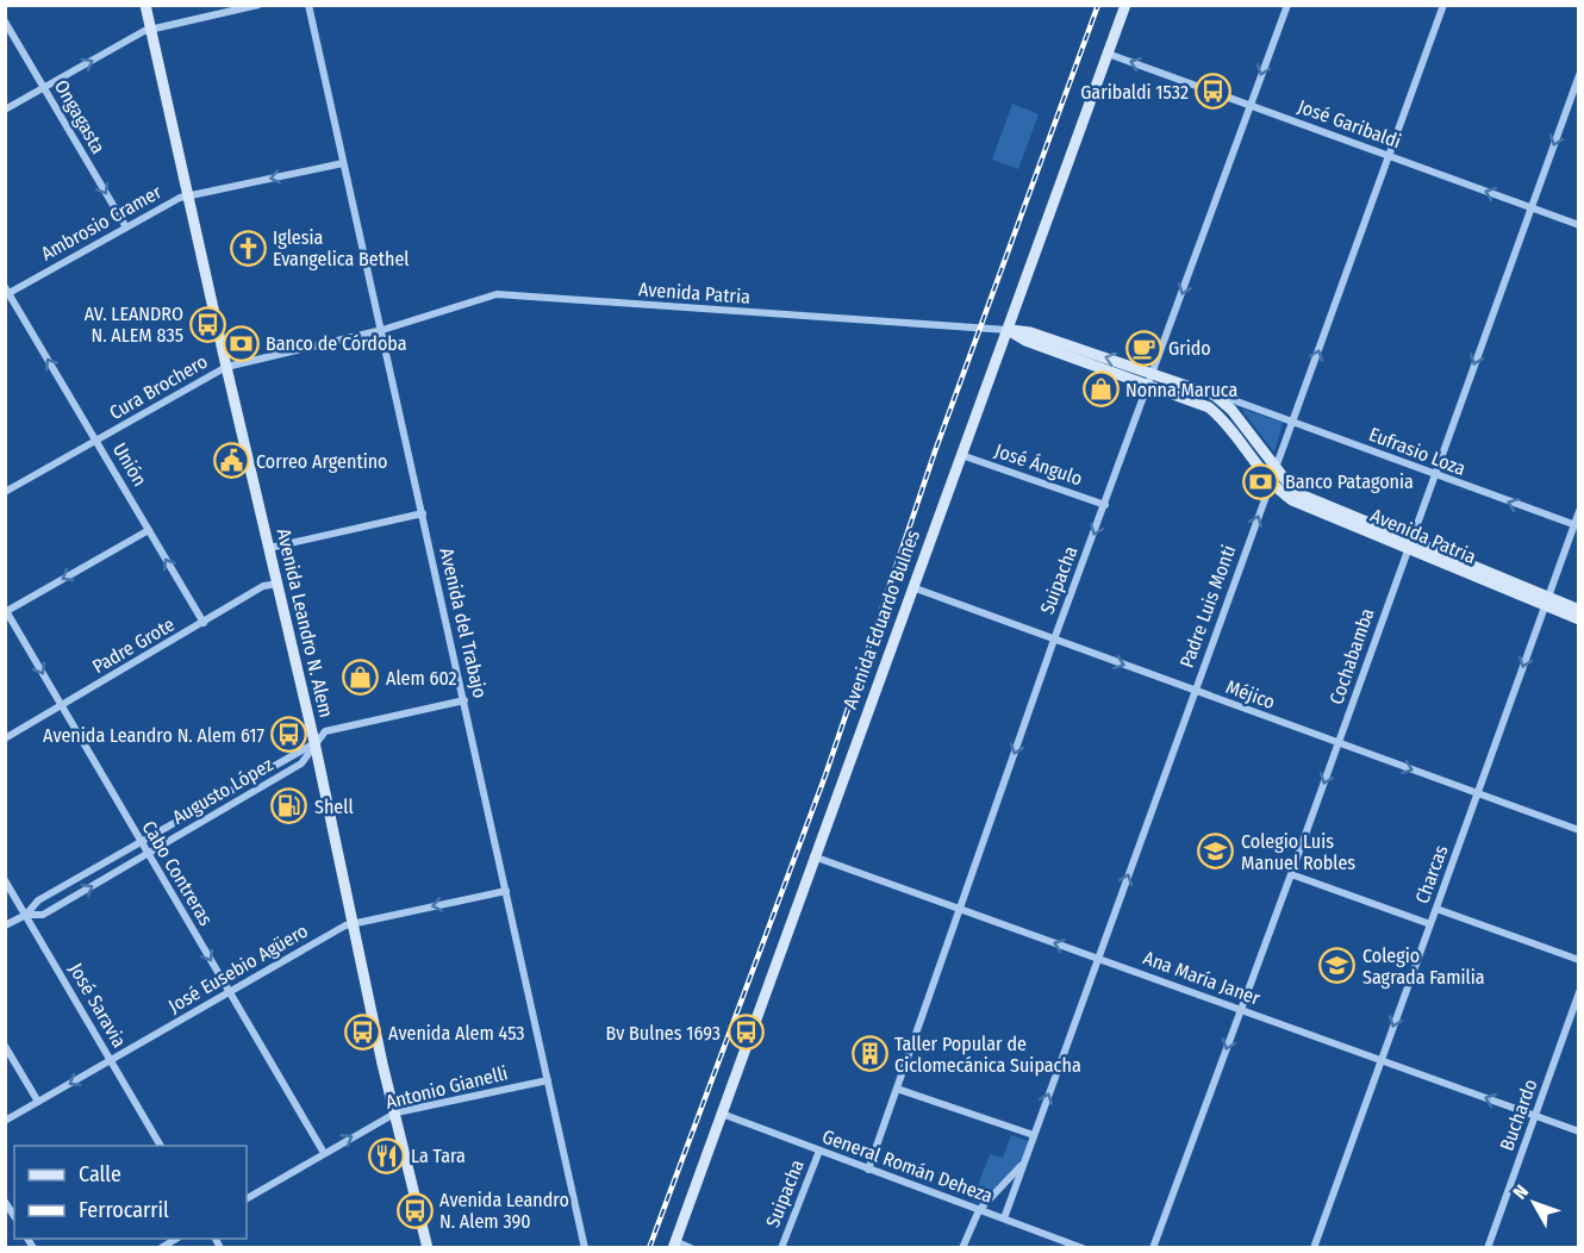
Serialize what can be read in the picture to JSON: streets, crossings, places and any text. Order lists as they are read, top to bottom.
{
  "streets": {
    "main road": ["Avenida Patria", "Avenida Eduardo Bulnes", "Avenida Leandro N. Alem"],
    "street": [
      "Ongagasta",
      "José Garibaldi",
      "Ambrosio Cramer",
      "Cura Brochero",
      "Eufrasio Loza",
      "Unión",
      "José Ángulo",
      "Suipacha",
      "Padre Luis Monti",
      "Avenida del Trabajo",
      "Padre Grote",
      "Cochabamba",
      "Méjico",
      "Augusto López",
      "Cabo Contreras",
      "Charcas",
      "José Eusebio Agüero",
      "Ana María Janer",
      "José Saravia",
      "Antonio Gianelli",
      "Buchardo",
      "General Román Deheza"
    ]
  },
  "crossings": [
    ["Ongagasta", "Ambrosio Cramer"],
    ["José Garibaldi", "Suipacha"],
    ["José Garibaldi", "Padre Luis Monti"],
    ["José Garibaldi", "Avenida Eduardo Bulnes"],
    ["José Garibaldi", "Cochabamba"],
    ["Ambrosio Cramer", "Unión"],
    ["Ambrosio Cramer", "Avenida Leandro N. Alem"],
    ["Ambrosio Cramer", "Avenida del Trabajo"],
    ["Avenida Patria", "Cura Brochero"],
    ["Avenida Patria", "Eufrasio Loza"],
    ["Avenida Patria", "Suipacha"],
    ["Avenida Patria", "Padre Luis Monti"],
    ["Avenida Patria", "Avenida Eduardo Bulnes"],
    ["Avenida Patria", "Avenida del Trabajo"],
    ["Avenida Patria", "Cochabamba"],
    ["Avenida Patria", "Charcas"],
    ["Cura Brochero", "Unión"],
    ["Cura Brochero", "Avenida Leandro N. Alem"],
    ["Cura Brochero", "Avenida del Trabajo"],
    ["Eufrasio Loza", "Padre Luis Monti"],
    ["Eufrasio Loza", "Cochabamba"],
    ["Eufrasio Loza", "Charcas"],
    ["Unión", "Padre Grote"],
    ["José Ángulo", "Suipacha"],
    ["José Ángulo", "Avenida Eduardo Bulnes"],
    ["Suipacha", "Méjico"],
    ["Suipacha", "Ana María Janer"],
    ["Suipacha", "General Román Deheza"],
    ["Padre Luis Monti", "Méjico"],
    ["Padre Luis Monti", "Ana María Janer"],
    ["Padre Luis Monti", "General Román Deheza"],
    ["Avenida Eduardo Bulnes", "Méjico"],
    ["Avenida Eduardo Bulnes", "Ana María Janer"],
    ["Avenida Eduardo Bulnes", "General Román Deheza"],
    ["Avenida Leandro N. Alem", "Padre Grote"],
    ["Avenida Leandro N. Alem", "Augusto López"],
    ["Avenida Leandro N. Alem", "José Eusebio Agüero"],
    ["Avenida Leandro N. Alem", "Antonio Gianelli"],
    ["Avenida del Trabajo", "Augusto López"],
    ["Avenida del Trabajo", "José Eusebio Agüero"],
    ["Avenida del Trabajo", "Antonio Gianelli"],
    ["Padre Grote", "Cabo Contreras"],
    ["Cochabamba", "Méjico"],
    ["Cochabamba", "Ana María Janer"],
    ["Méjico", "Charcas"],
    ["Augusto López", "Cabo Contreras"],
    ["Augusto López", "José Saravia"],
    ["Cabo Contreras", "José Eusebio Agüero"],
    ["Cabo Contreras", "Antonio Gianelli"],
    ["Charcas", "Ana María Janer"],
    ["José Eusebio Agüero", "José Saravia"],
    ["Ana María Janer", "Buchardo"]
  ],
  "one_way": [
    "Ongagasta",
    "José Garibaldi",
    "Ambrosio Cramer",
    "Eufrasio Loza",
    "Unión",
    "Suipacha",
    "Padre Luis Monti",
    "Cochabamba",
    "Méjico",
    "Cabo Contreras",
    "Charcas",
    "José Eusebio Agüero",
    "Ana María Janer"
  ],
  "places": {
    "bus stop": [
      "Garibaldi 1532",
      "AV. LEANDRO N. ALEM 835",
      "Avenida Leandro N. Alem 617",
      "Avenida Alem 453",
      "Bv Bulnes 1693",
      "Avenida Leandro N. Alem 390"
    ],
    "church": ["Iglesia Evangelica Bethel"],
    "bank": ["Banco de Córdoba", "Banco Patagonia"],
    "cafe": ["Grido"],
    "shop": ["Nonna Maruca", "Alem 602"],
    "public building": ["Correo Argentino"],
    "fuel station": ["Shell"],
    "school or university": ["Colegio Luis Manuel Robles", "Colegio Sagrada Familia"],
    "building": ["Taller Popular de Ciclomecánica Suipacha"],
    "restaurant": ["La Tara"]
  },
  "legend": ["Calle", "Ferrocarril"],
  "north": "top left"
}
